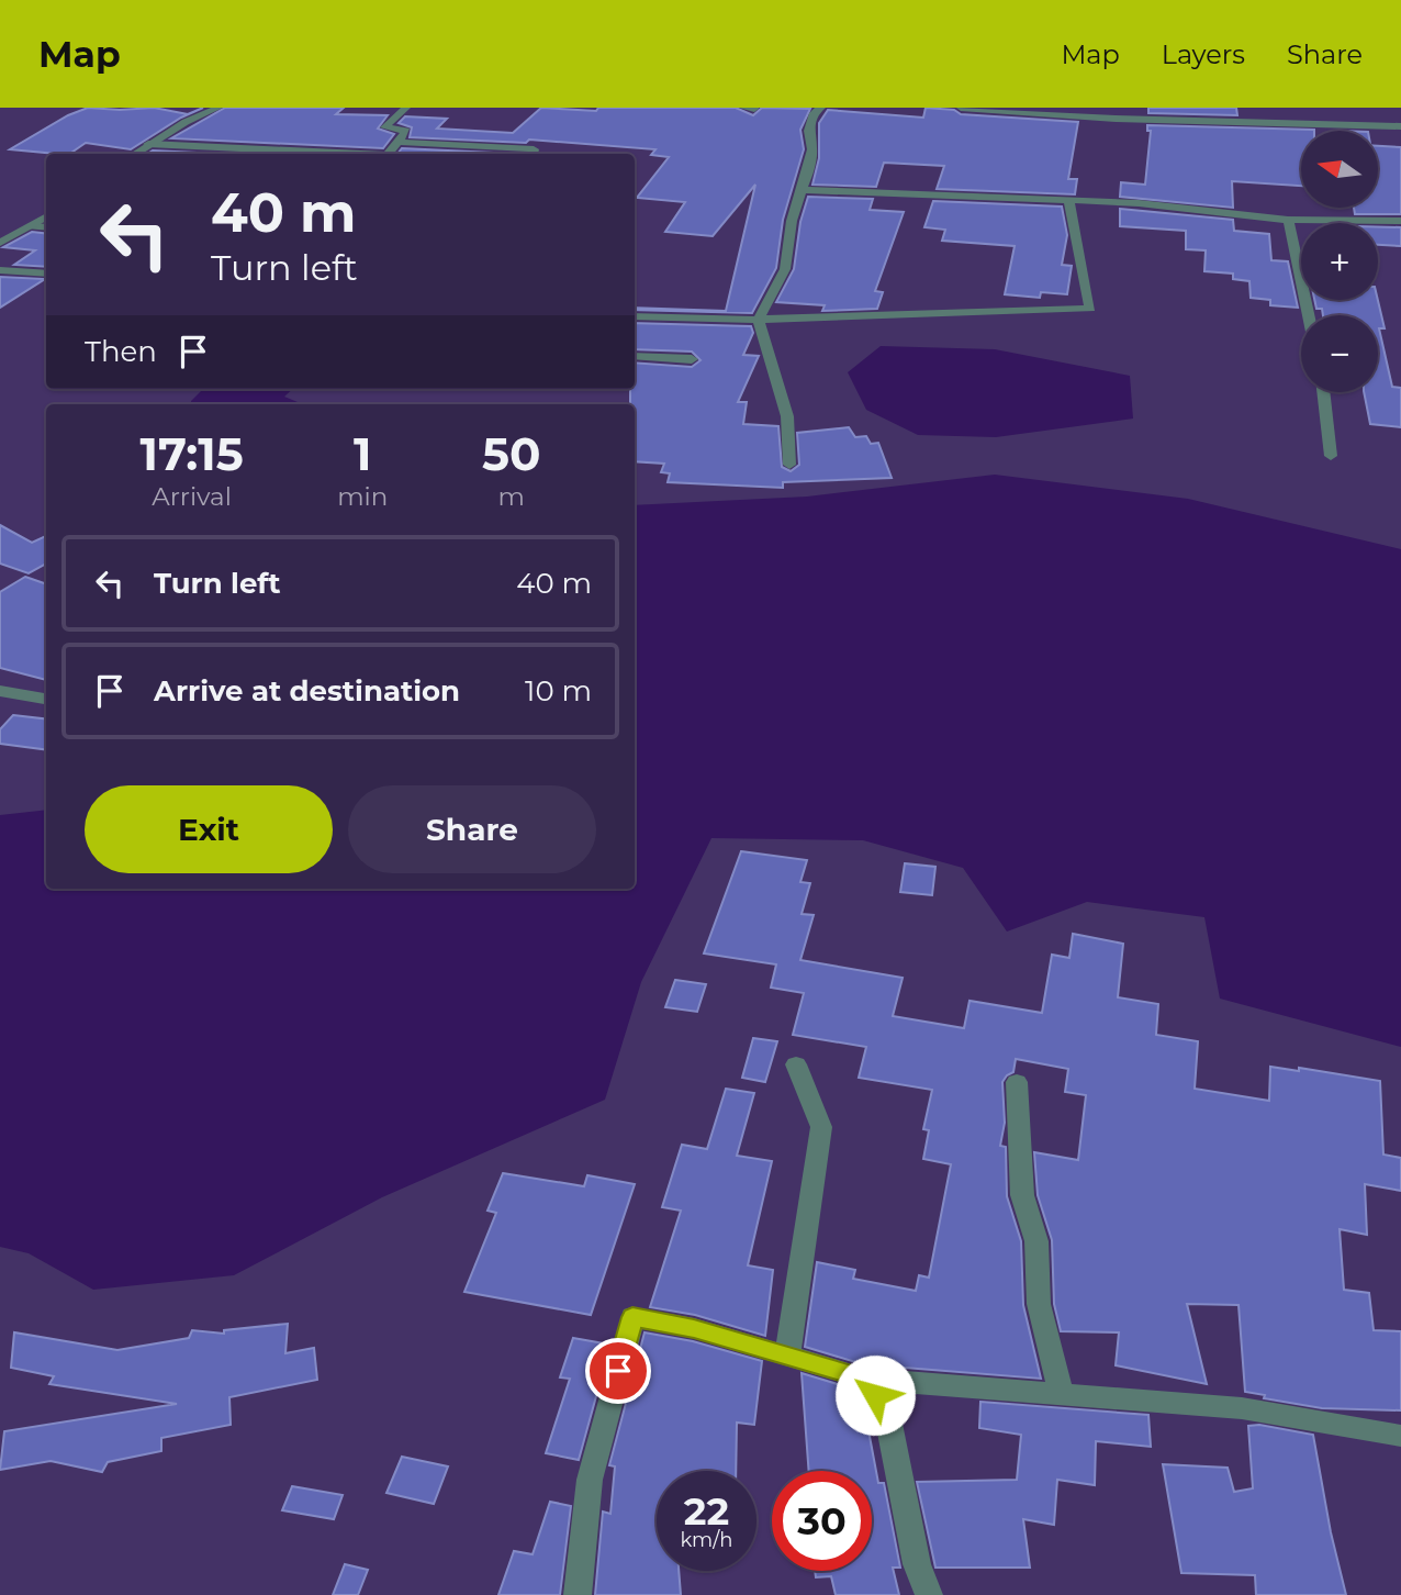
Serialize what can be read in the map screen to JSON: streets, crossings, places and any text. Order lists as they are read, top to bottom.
{
  "north": "left",
  "page": {
    "header": "Map",
    "nav": ["Map", "Layers", "Share"],
    "map_buttons": ["+", "−"],
    "turn": ["40 m", "Turn left"],
    "then": "Then",
    "eta": [
      "17:15",
      "Arrival",
      "1",
      "min",
      "50",
      "m"
    ],
    "list": [
      {
        "name": "Turn left",
        "value": "40 m"
      },
      {
        "name": "Arrive at destination",
        "value": "10 m"
      }
    ],
    "buttons": ["Exit", "Share"],
    "speed": "22 km/h",
    "limit": "30"
  }
}
